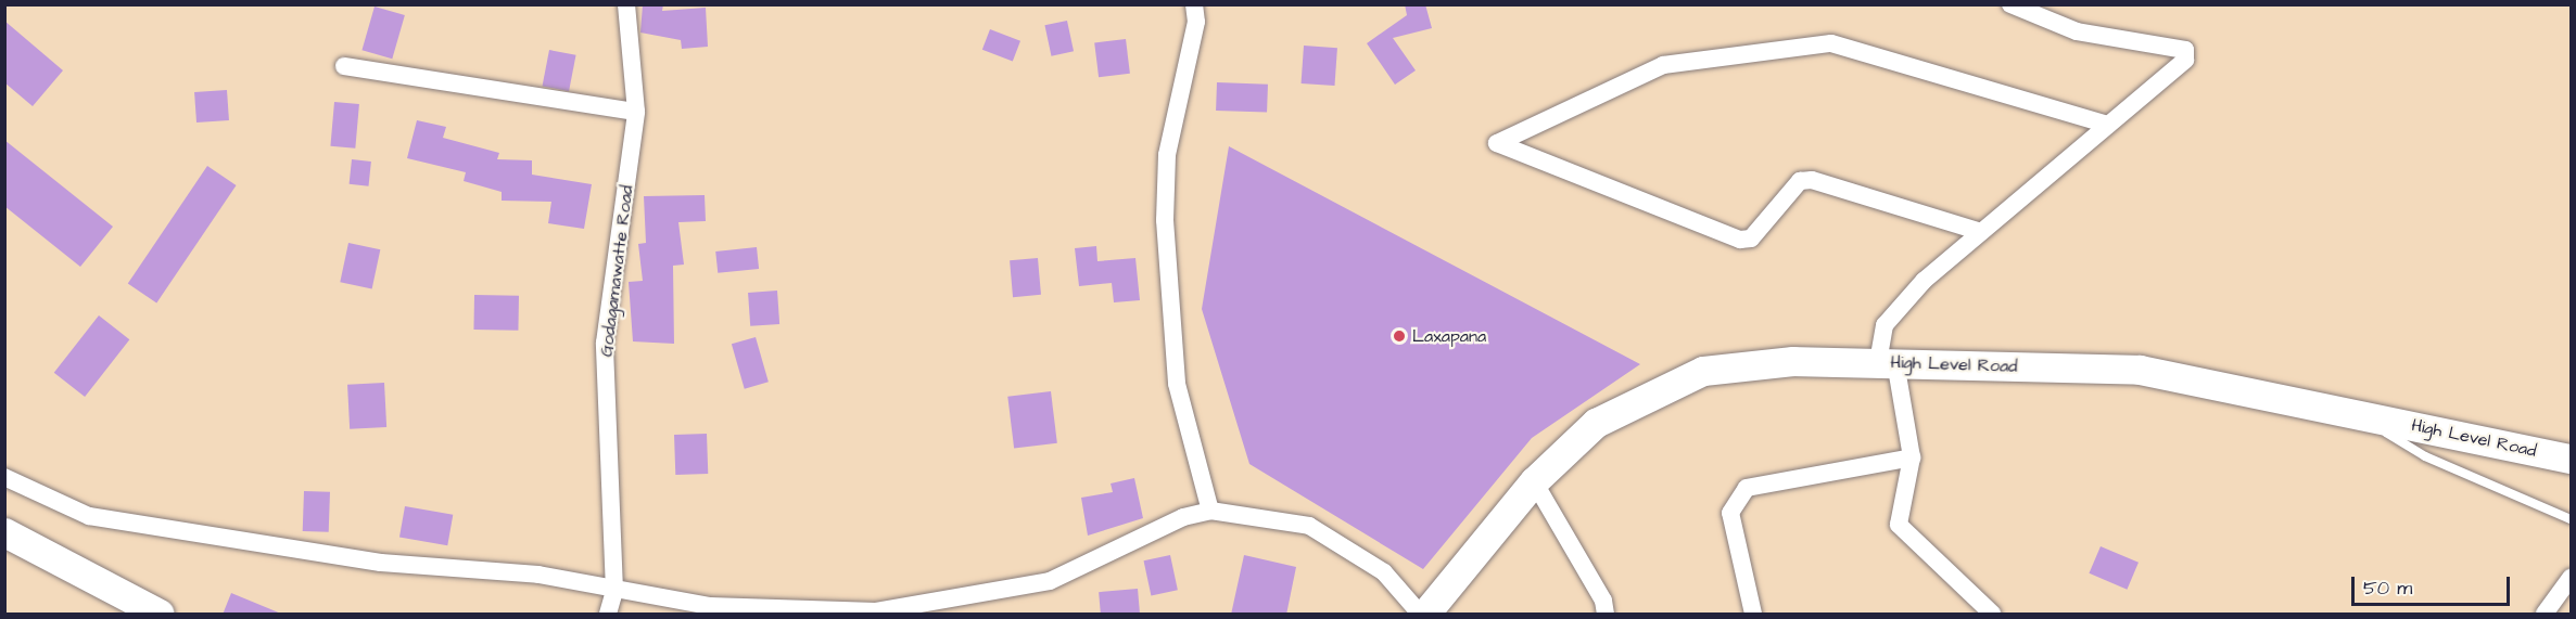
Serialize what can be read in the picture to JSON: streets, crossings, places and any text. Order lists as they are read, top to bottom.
{
  "streets": {
    "highway": ["High Level Road"],
    "street": ["Godagamawatte Road"]
  },
  "places": ["Laxapana"],
  "scale_bar": "50 m"
}
